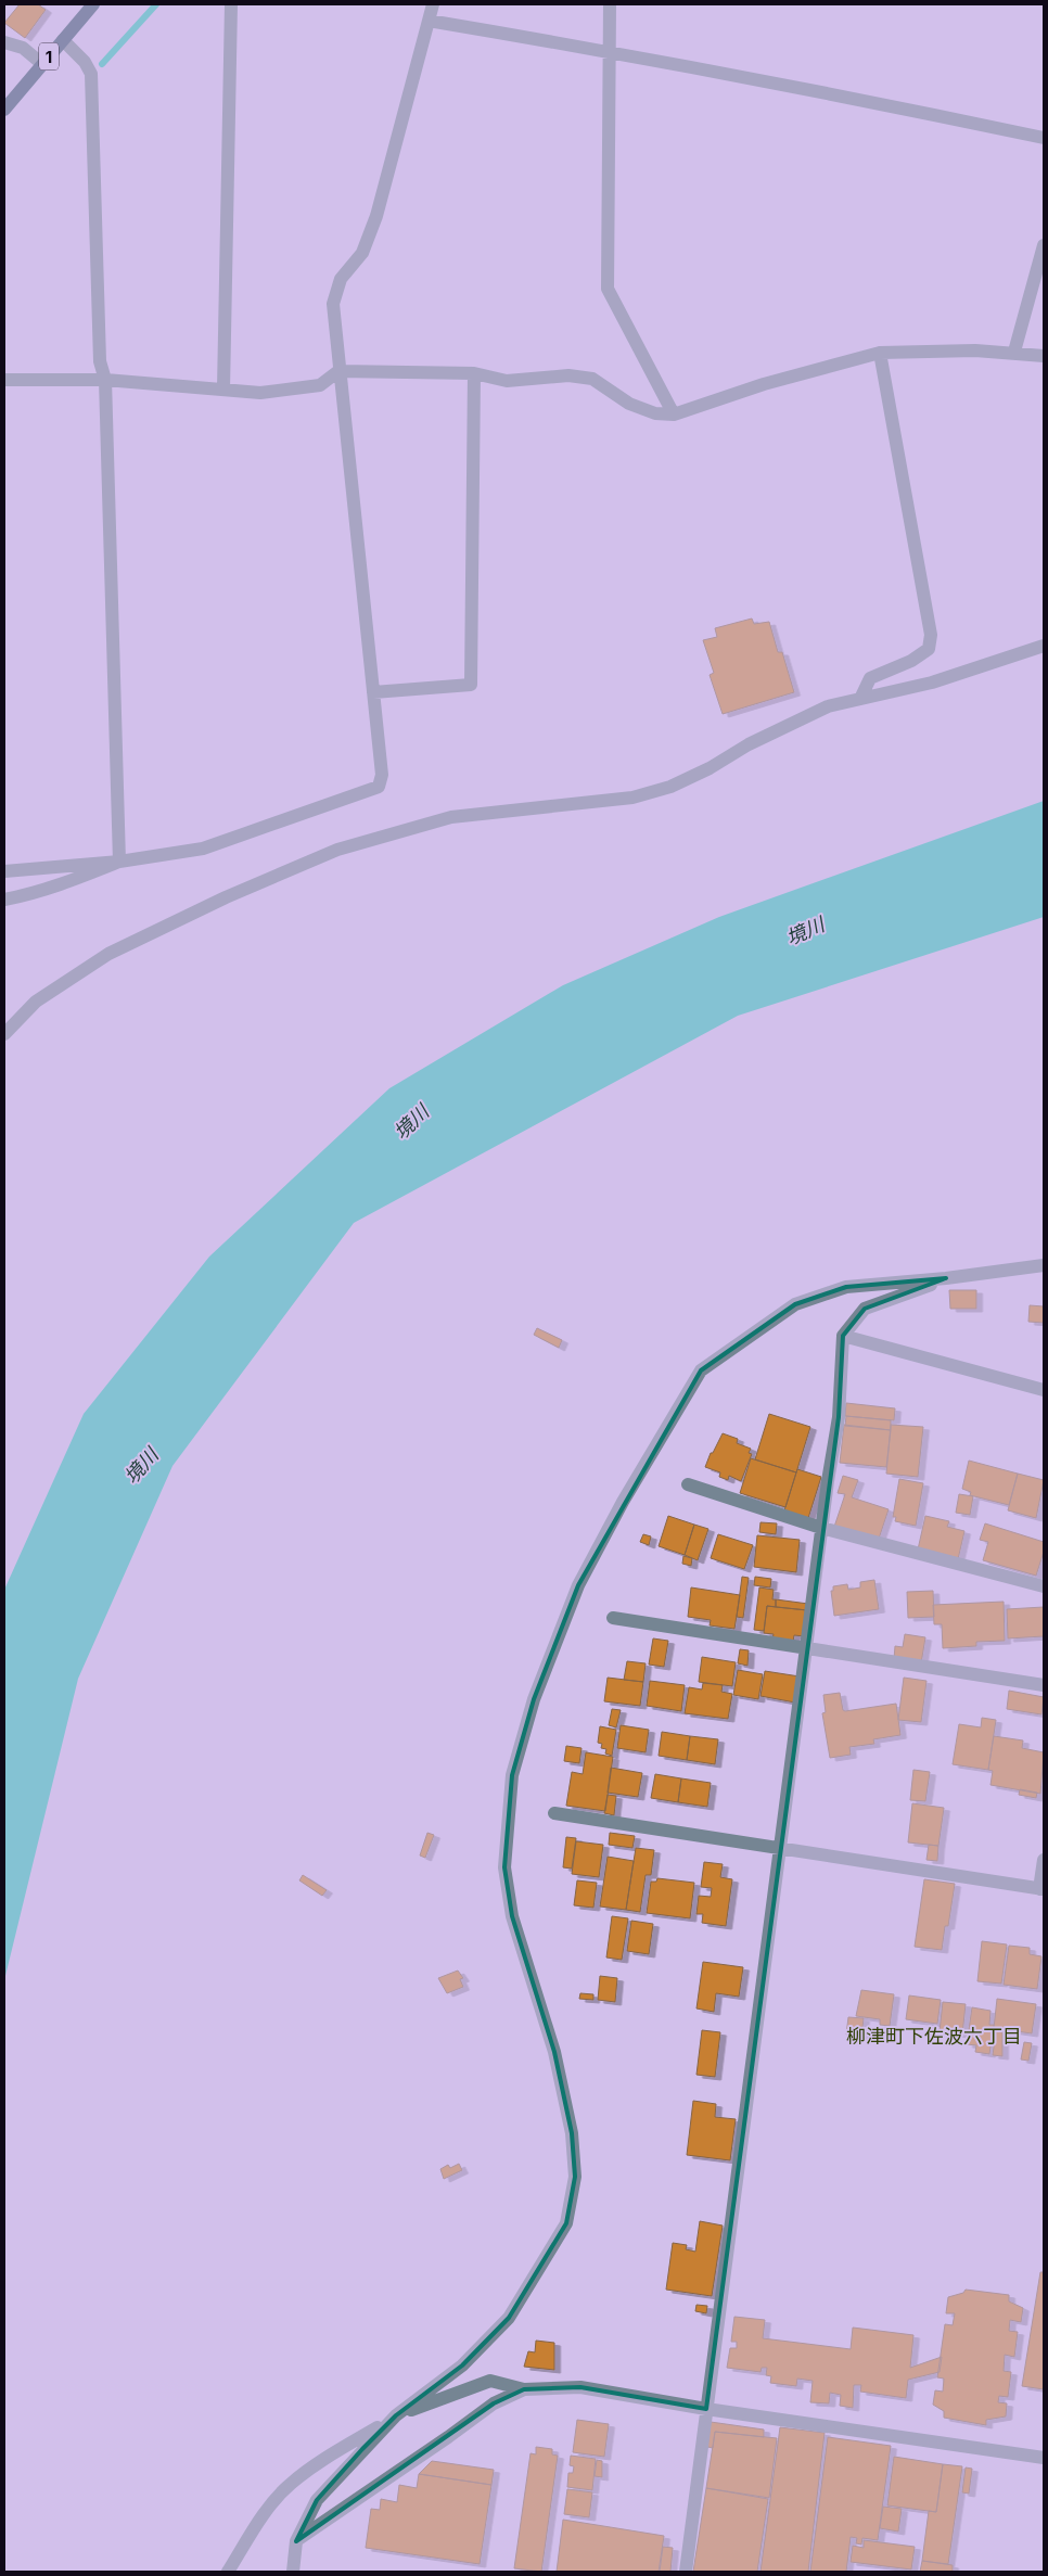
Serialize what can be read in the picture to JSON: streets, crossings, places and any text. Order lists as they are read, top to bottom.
{
  "streets": {
    "main road": ["1"]
  },
  "districts": ["柳津町下佐波六丁目"],
  "water": ["境川"]
}
